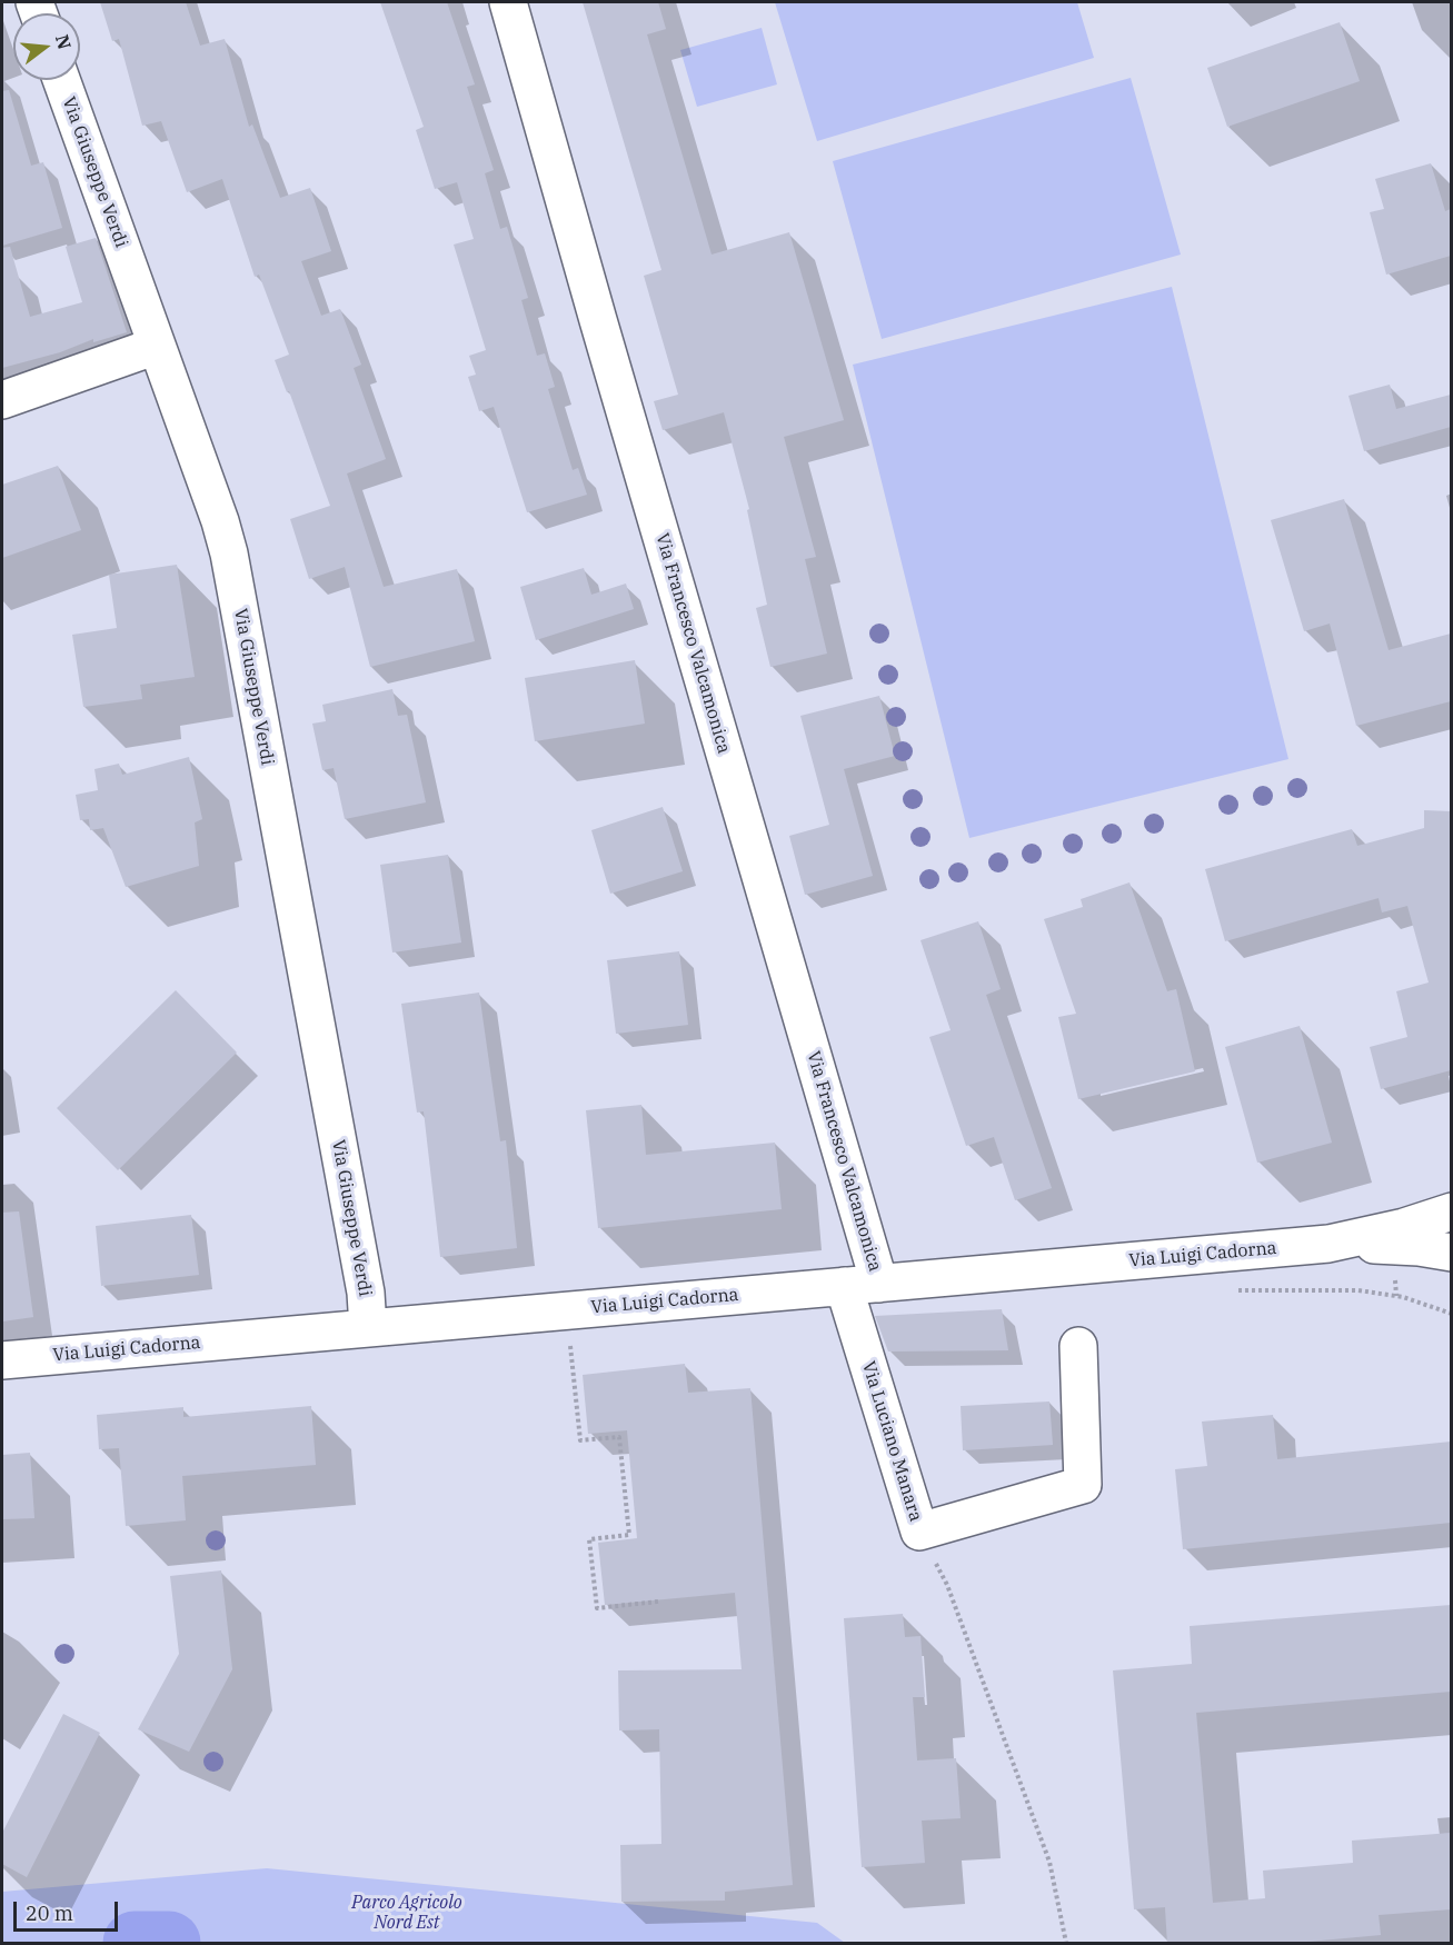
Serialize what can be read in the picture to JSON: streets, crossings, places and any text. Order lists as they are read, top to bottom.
{
  "streets": {
    "street": [
      "Via Giuseppe Verdi",
      "Via Francesco Valcamonica",
      "Via Luigi Cadorna",
      "Via Luciano Manara"
    ]
  },
  "crossings": [
    ["Via Giuseppe Verdi", "Via Luigi Cadorna"],
    ["Via Francesco Valcamonica", "Via Luigi Cadorna"],
    ["Via Luigi Cadorna", "Via Luciano Manara"]
  ],
  "parks": ["Parco Agricolo Nord Est"],
  "scale_bar": "20 m",
  "north": "right"
}
